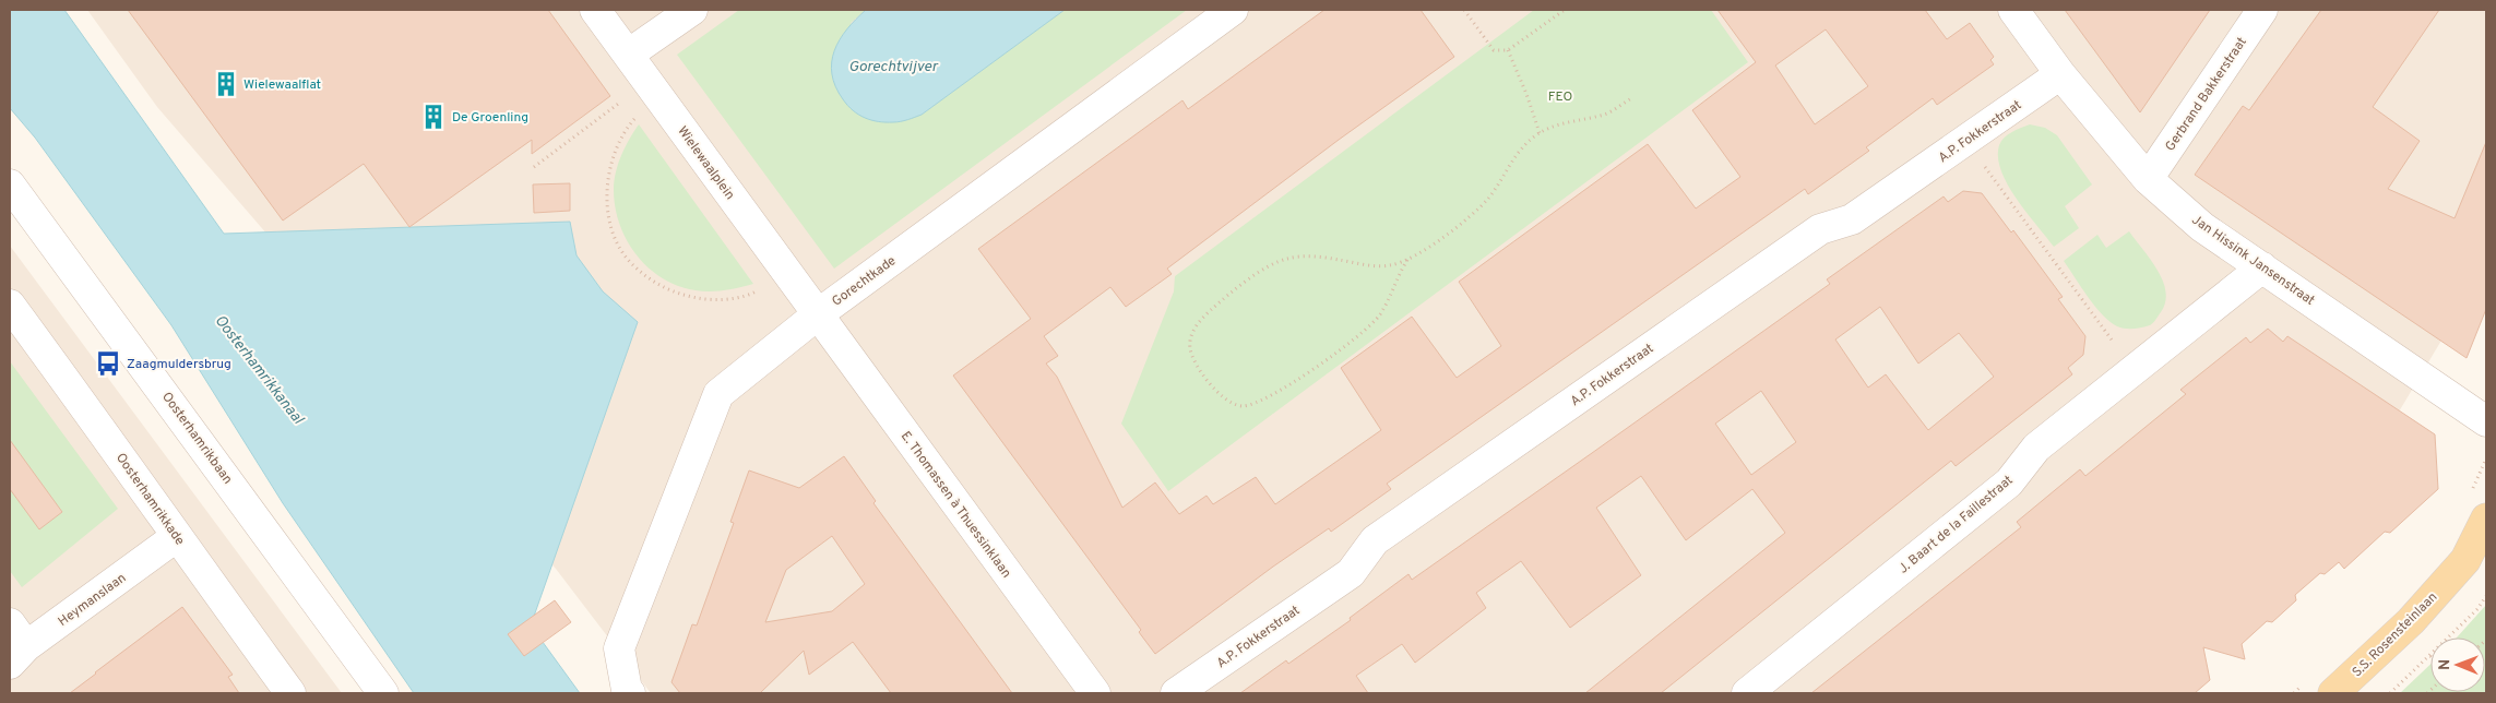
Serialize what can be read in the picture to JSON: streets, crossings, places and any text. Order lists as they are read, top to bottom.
{
  "streets": {
    "main road": ["S.S. Rosensteinlaan"],
    "street": [
      "Gerbrand Bakkerstraat",
      "A.P. Fokkerstraat",
      "Wielewaalplein",
      "Jan Hissink Jansenstraat",
      "Gorechtkade",
      "Oosterhamrikbaan",
      "Oosterhamrikkade",
      "E. Thomassen à Thuessinklaan",
      "J. Baart de la Faillestraat",
      "Heymanslaan"
    ]
  },
  "crossings": [
    ["Gerbrand Bakkerstraat", "Jan Hissink Jansenstraat"],
    ["A.P. Fokkerstraat", "Jan Hissink Jansenstraat"],
    ["Wielewaalplein", "Gorechtkade"],
    ["Wielewaalplein", "E. Thomassen à Thuessinklaan"],
    ["Jan Hissink Jansenstraat", "J. Baart de la Faillestraat"],
    ["Gorechtkade", "E. Thomassen à Thuessinklaan"],
    ["Oosterhamrikkade", "Heymanslaan"]
  ],
  "water": ["Gorechtvijver", "Oosterhamrikkanaal"],
  "parks": ["FEO"],
  "places": {
    "building": ["Wielewaalflat", "De Groenling"],
    "bus stop": ["Zaagmuldersbrug"]
  },
  "north": "left"
}
